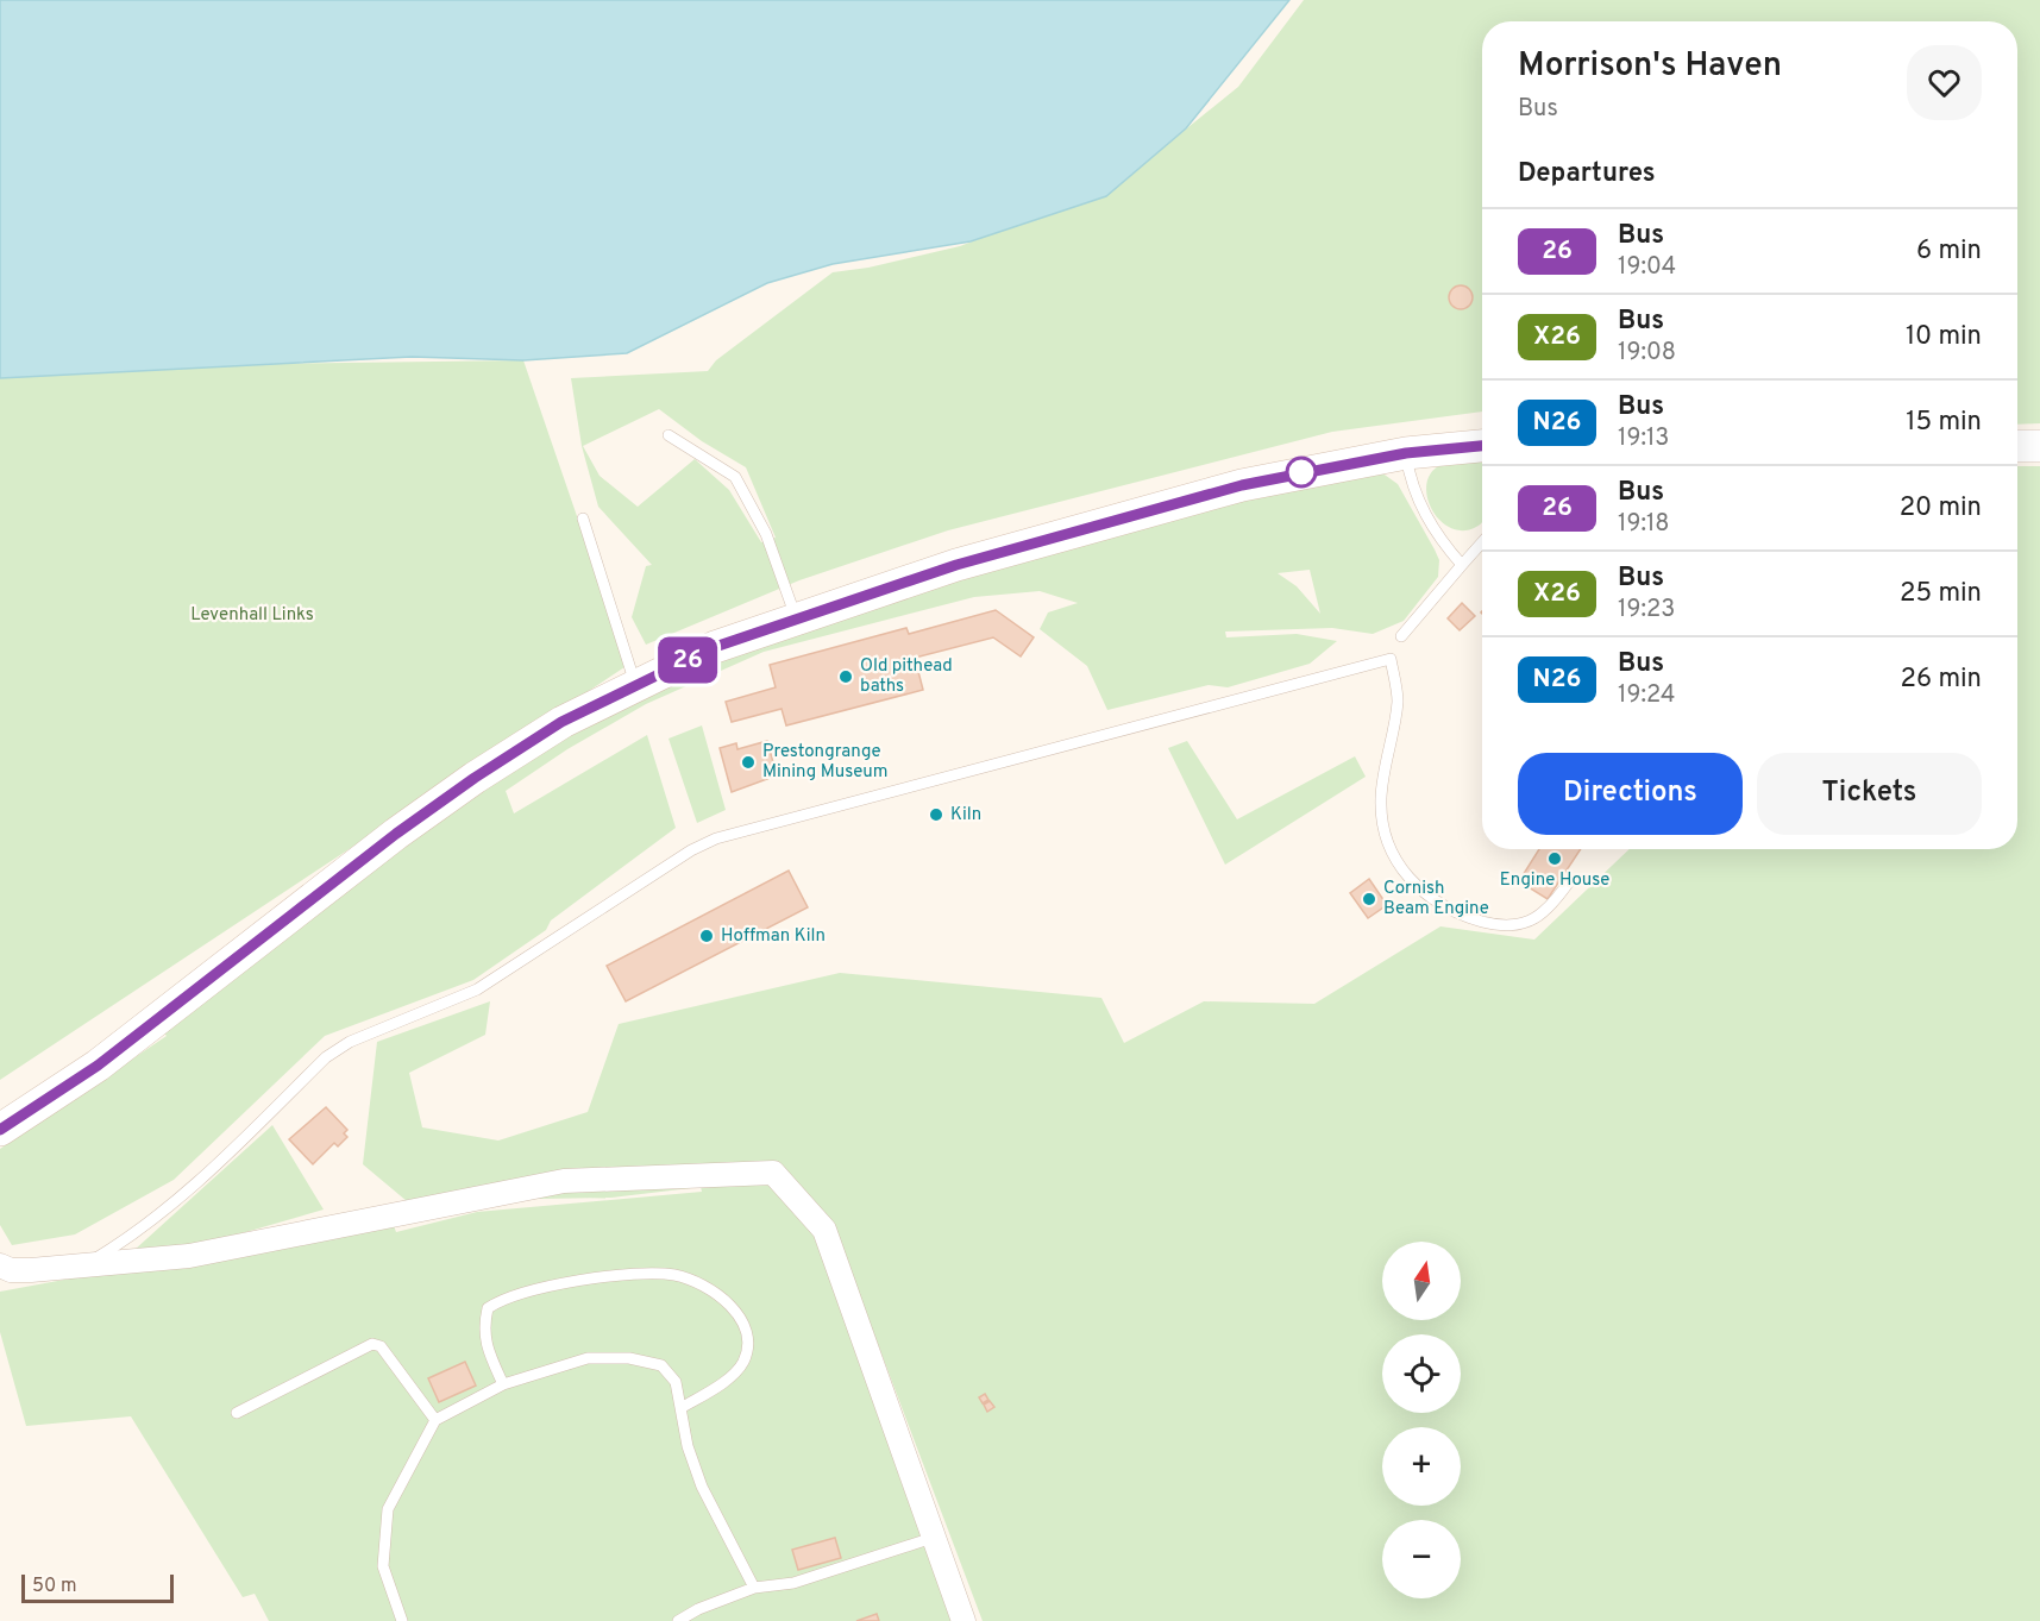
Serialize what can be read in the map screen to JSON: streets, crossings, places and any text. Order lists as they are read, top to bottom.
{
  "parks": ["Levenhall Links"],
  "places": [
    "Old pithead baths",
    "Prestongrange Mining Museum",
    "Kiln",
    "Engine House",
    "Cornish Beam Engine",
    "Hoffman Kiln"
  ],
  "lines": ["bus line 26"],
  "scale_bar": "50 m",
  "north": "top",
  "page": {
    "on_map": "26",
    "heading": [
      ["Morrison's Haven", "Bus"],
      "Departures"
    ],
    "list": [
      {
        "mark": "26",
        "name": "Bus",
        "note": "19:04",
        "value": "6 min"
      },
      {
        "mark": "X26",
        "name": "Bus",
        "note": "19:08",
        "value": "10 min"
      },
      {
        "mark": "N26",
        "name": "Bus",
        "note": "19:13",
        "value": "15 min"
      },
      {
        "mark": "26",
        "name": "Bus",
        "note": "19:18",
        "value": "20 min"
      },
      {
        "mark": "X26",
        "name": "Bus",
        "note": "19:23",
        "value": "25 min"
      },
      {
        "mark": "N26",
        "name": "Bus",
        "note": "19:24",
        "value": "26 min"
      }
    ],
    "buttons": ["Directions", "Tickets"],
    "map_buttons": ["+", "−"],
    "scale": "50 m"
  }
}
